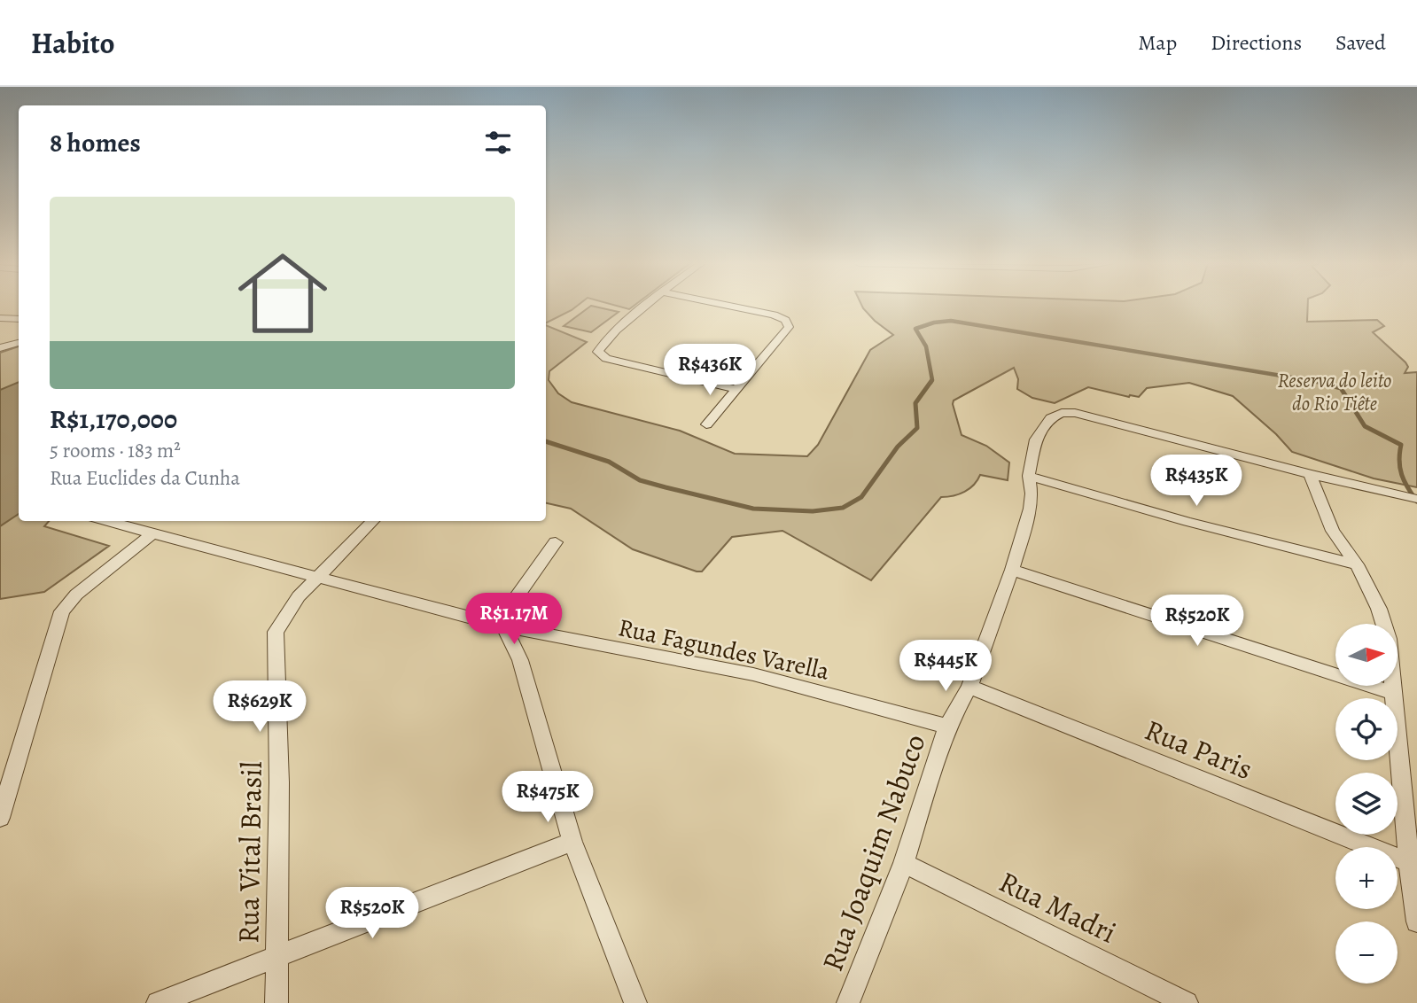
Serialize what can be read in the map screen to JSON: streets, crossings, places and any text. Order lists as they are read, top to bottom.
{
  "streets": {
    "street": [
      "Rua Fagundes Varella",
      "Rua Paris",
      "Rua Vital Brasil",
      "Rua Joaquim Nabuco",
      "Rua Madri"
    ]
  },
  "crossings": [
    ["Rua Fagundes Varella", "Rua Vital Brasil"],
    ["Rua Fagundes Varella", "Rua Joaquim Nabuco"],
    ["Rua Paris", "Rua Joaquim Nabuco"],
    ["Rua Joaquim Nabuco", "Rua Madri"]
  ],
  "parks": ["Reserva do leito do Rio Tiête"],
  "north": "right",
  "page": {
    "header": "Habito",
    "nav": ["Map", "Directions", "Saved"],
    "heading": "8 homes",
    "list": [
      {
        "name": "R$1,170,000",
        "note": "5 rooms · 183 m² · Rua Euclides da Cunha"
      }
    ],
    "price": [
      "R$436K",
      "R$435K",
      "R$1.17M",
      "R$520K",
      "R$445K",
      "R$629K",
      "R$475K",
      "R$520K"
    ],
    "map_buttons": ["+", "−"]
  }
}
